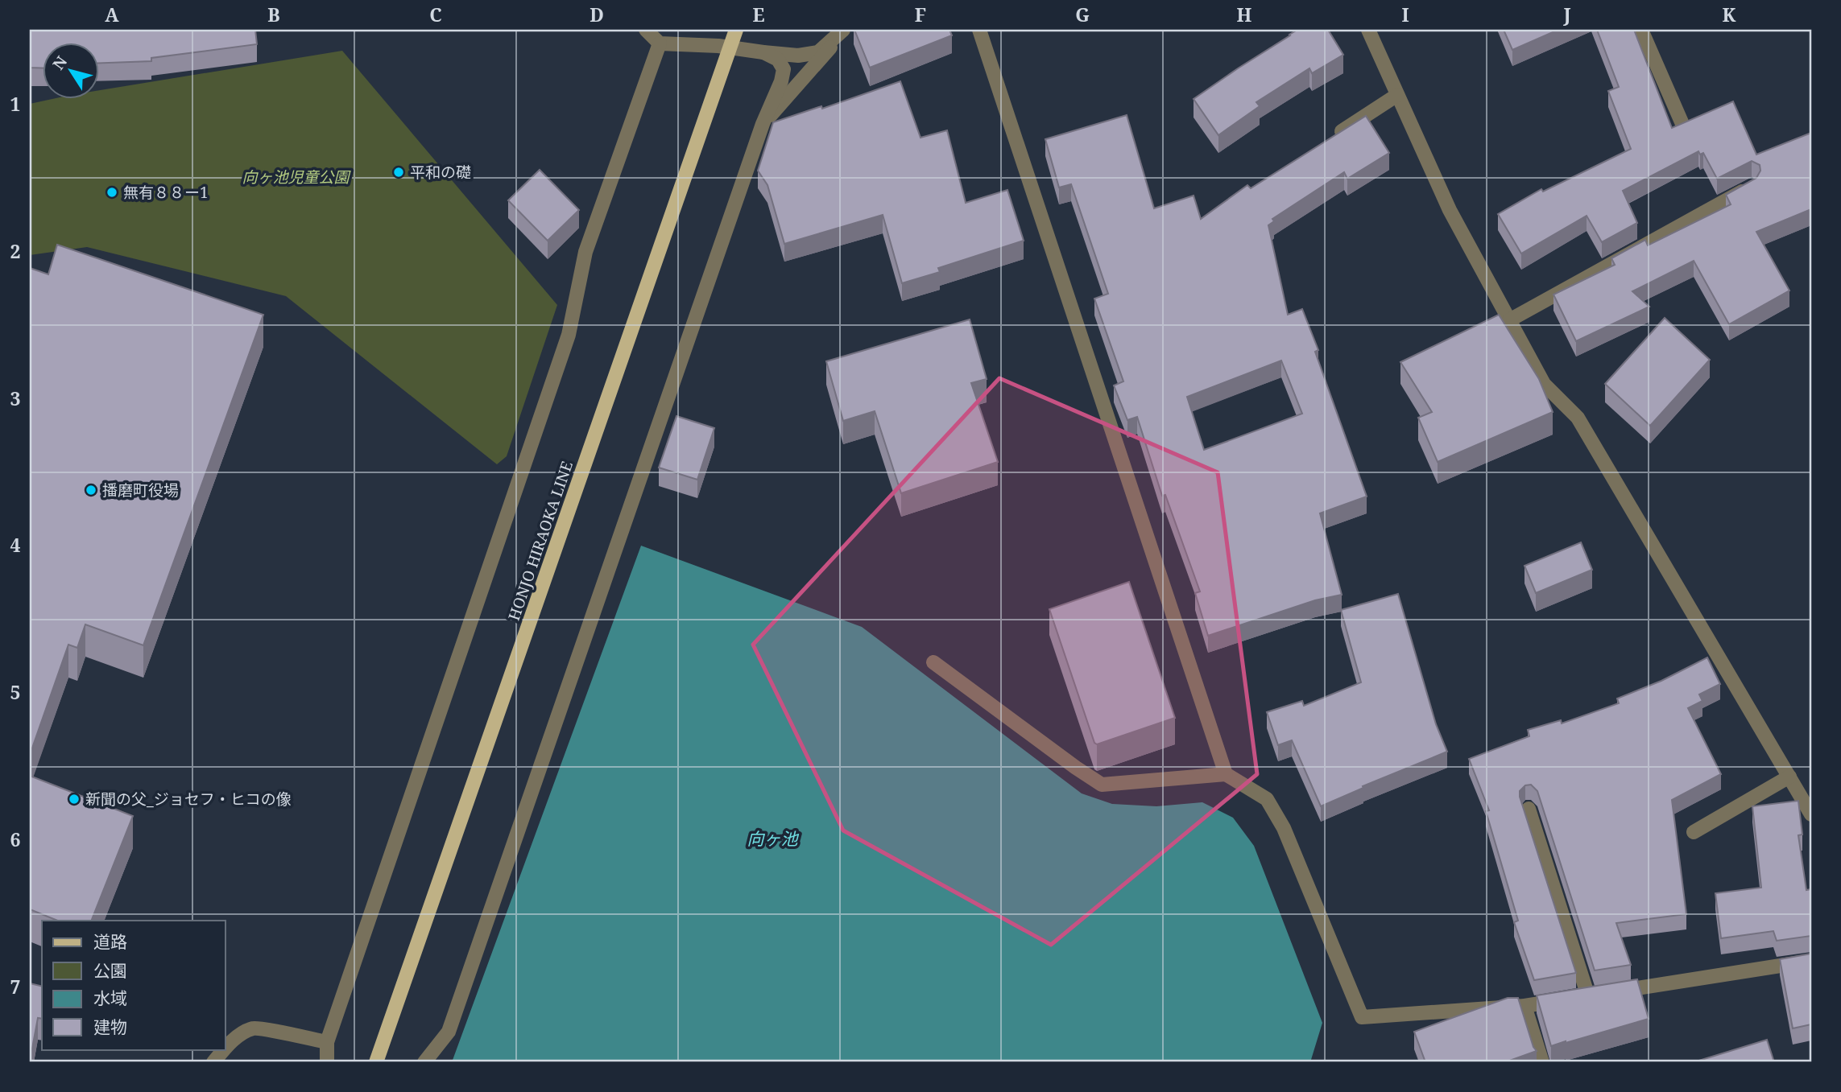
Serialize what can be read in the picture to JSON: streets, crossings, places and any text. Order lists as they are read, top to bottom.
{
  "streets": {
    "main road": ["HONJO HIRAOKA LINE"]
  },
  "water": ["向ヶ池"],
  "parks": ["向ヶ池児童公園"],
  "places": [
    "平和の礎",
    "無有８８ー1",
    "播磨町役場",
    "新聞の父_ジョセフ・ヒコの像"
  ],
  "legend": [
    "道路",
    "公園",
    "水域",
    "建物"
  ],
  "north": "top left",
  "grid": {
    "columns": [
      "A",
      "B",
      "C",
      "D",
      "E",
      "F",
      "G",
      "H",
      "I",
      "J",
      "K"
    ],
    "rows": [
      "1",
      "2",
      "3",
      "4",
      "5",
      "6",
      "7"
    ]
  }
}
